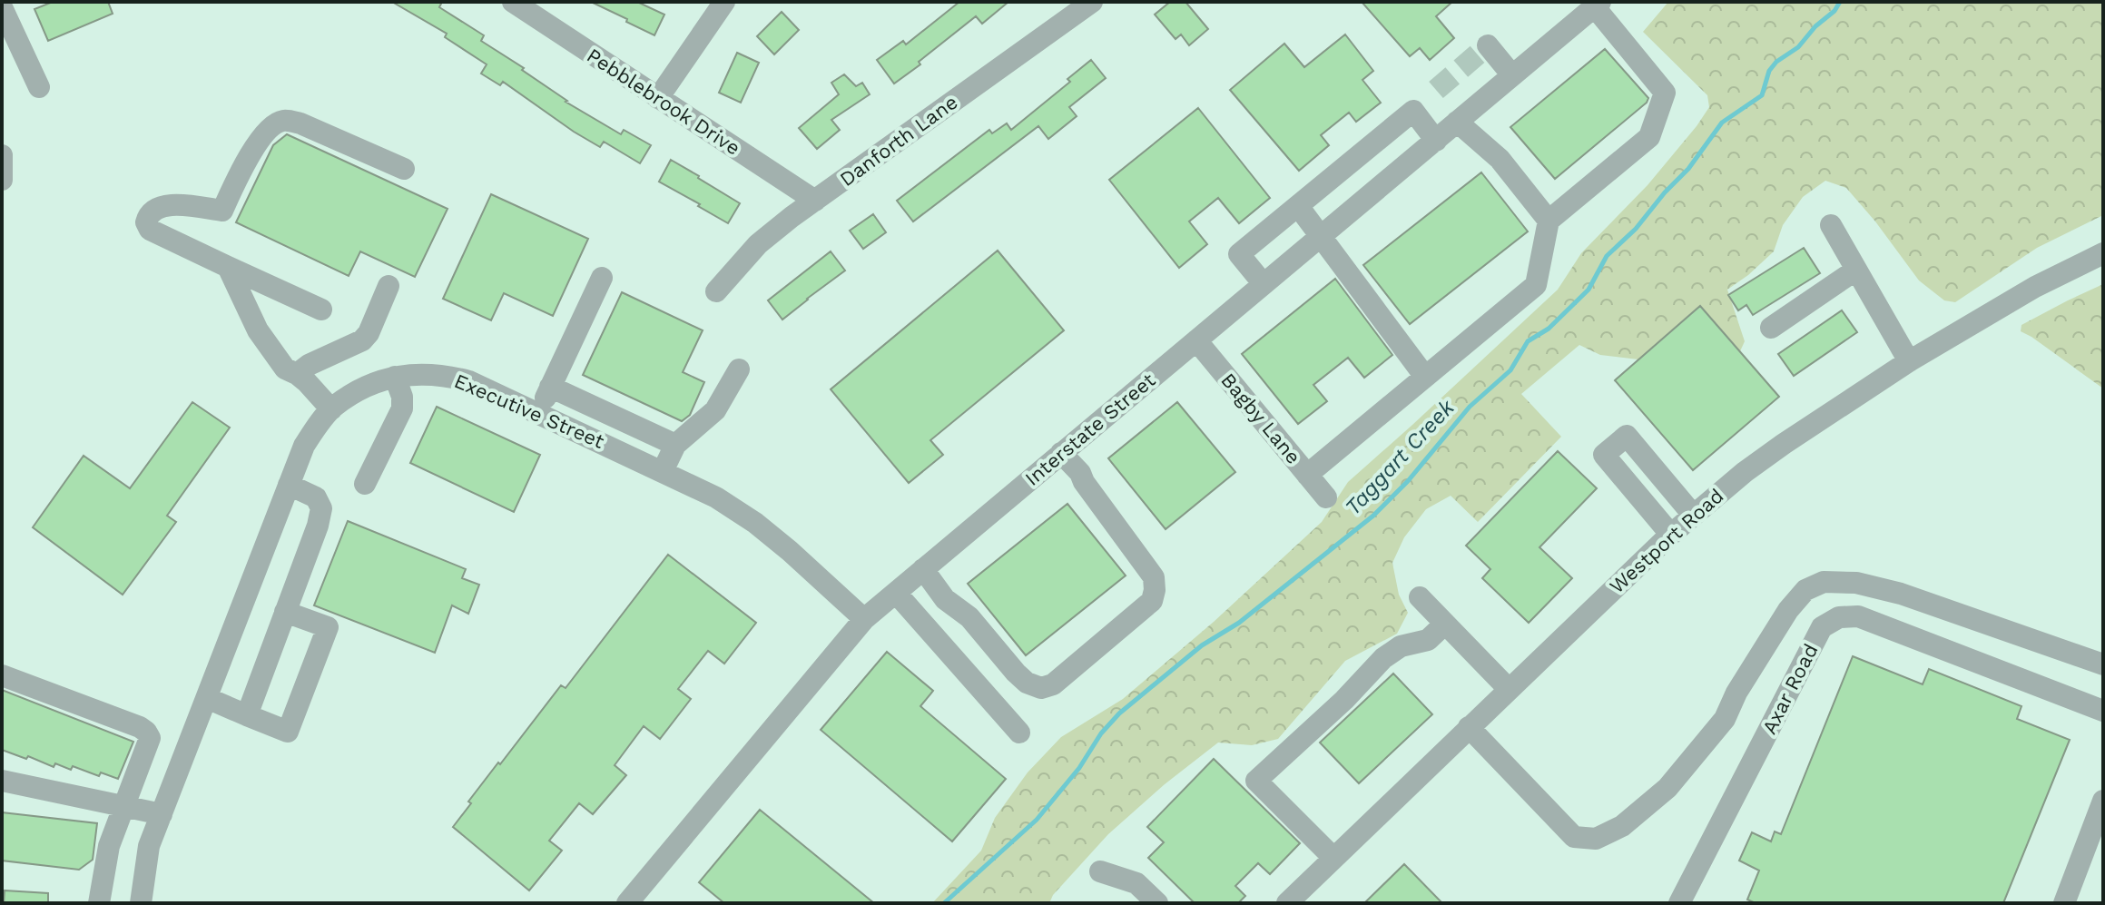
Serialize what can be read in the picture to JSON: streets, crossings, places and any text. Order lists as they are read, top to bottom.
{
  "streets": {
    "street": [
      "Pebblebrook Drive",
      "Danforth Lane",
      "Executive Street",
      "Bagby Lane",
      "Interstate Street",
      "Westport Road",
      "Axar Road"
    ]
  },
  "crossings": [
    ["Pebblebrook Drive", "Danforth Lane"],
    ["Executive Street", "Interstate Street"],
    ["Bagby Lane", "Interstate Street"]
  ],
  "water": ["Taggart Creek"]
}
